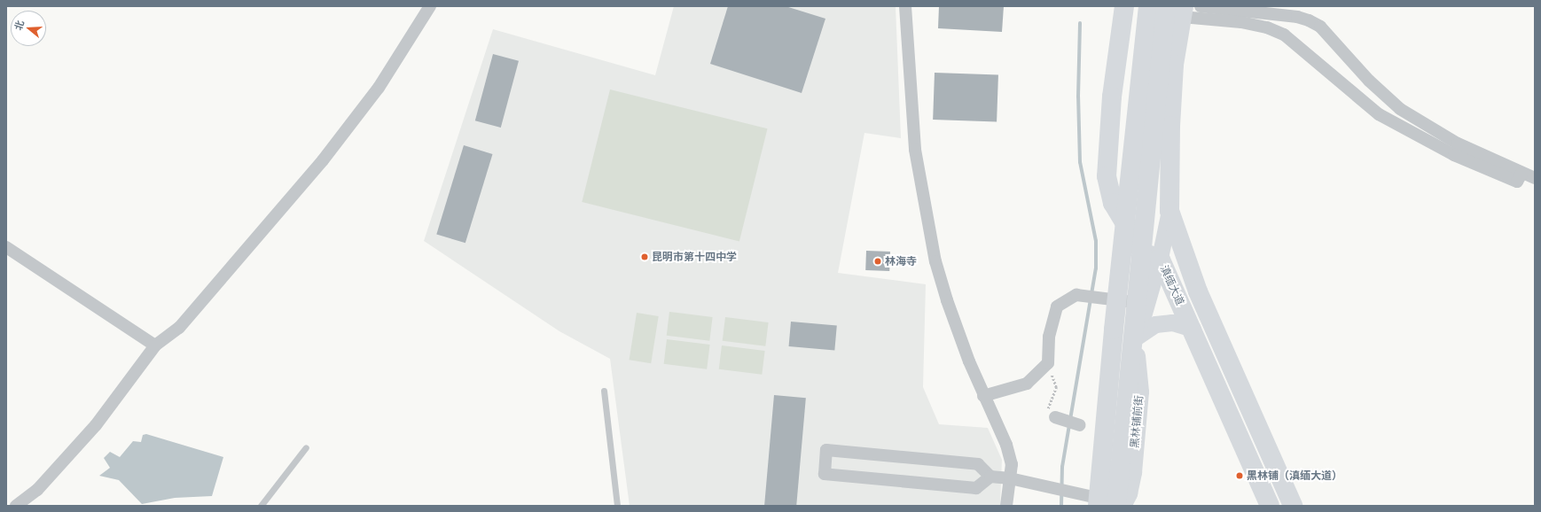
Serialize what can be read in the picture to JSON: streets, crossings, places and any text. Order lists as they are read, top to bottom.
{
  "streets": {
    "main road": ["滇缅大道"],
    "street": ["黑林铺前街"]
  },
  "places": ["昆明市第十四中学", "林海寺", "黑林铺（滇缅大道）"],
  "north": "left"
}
